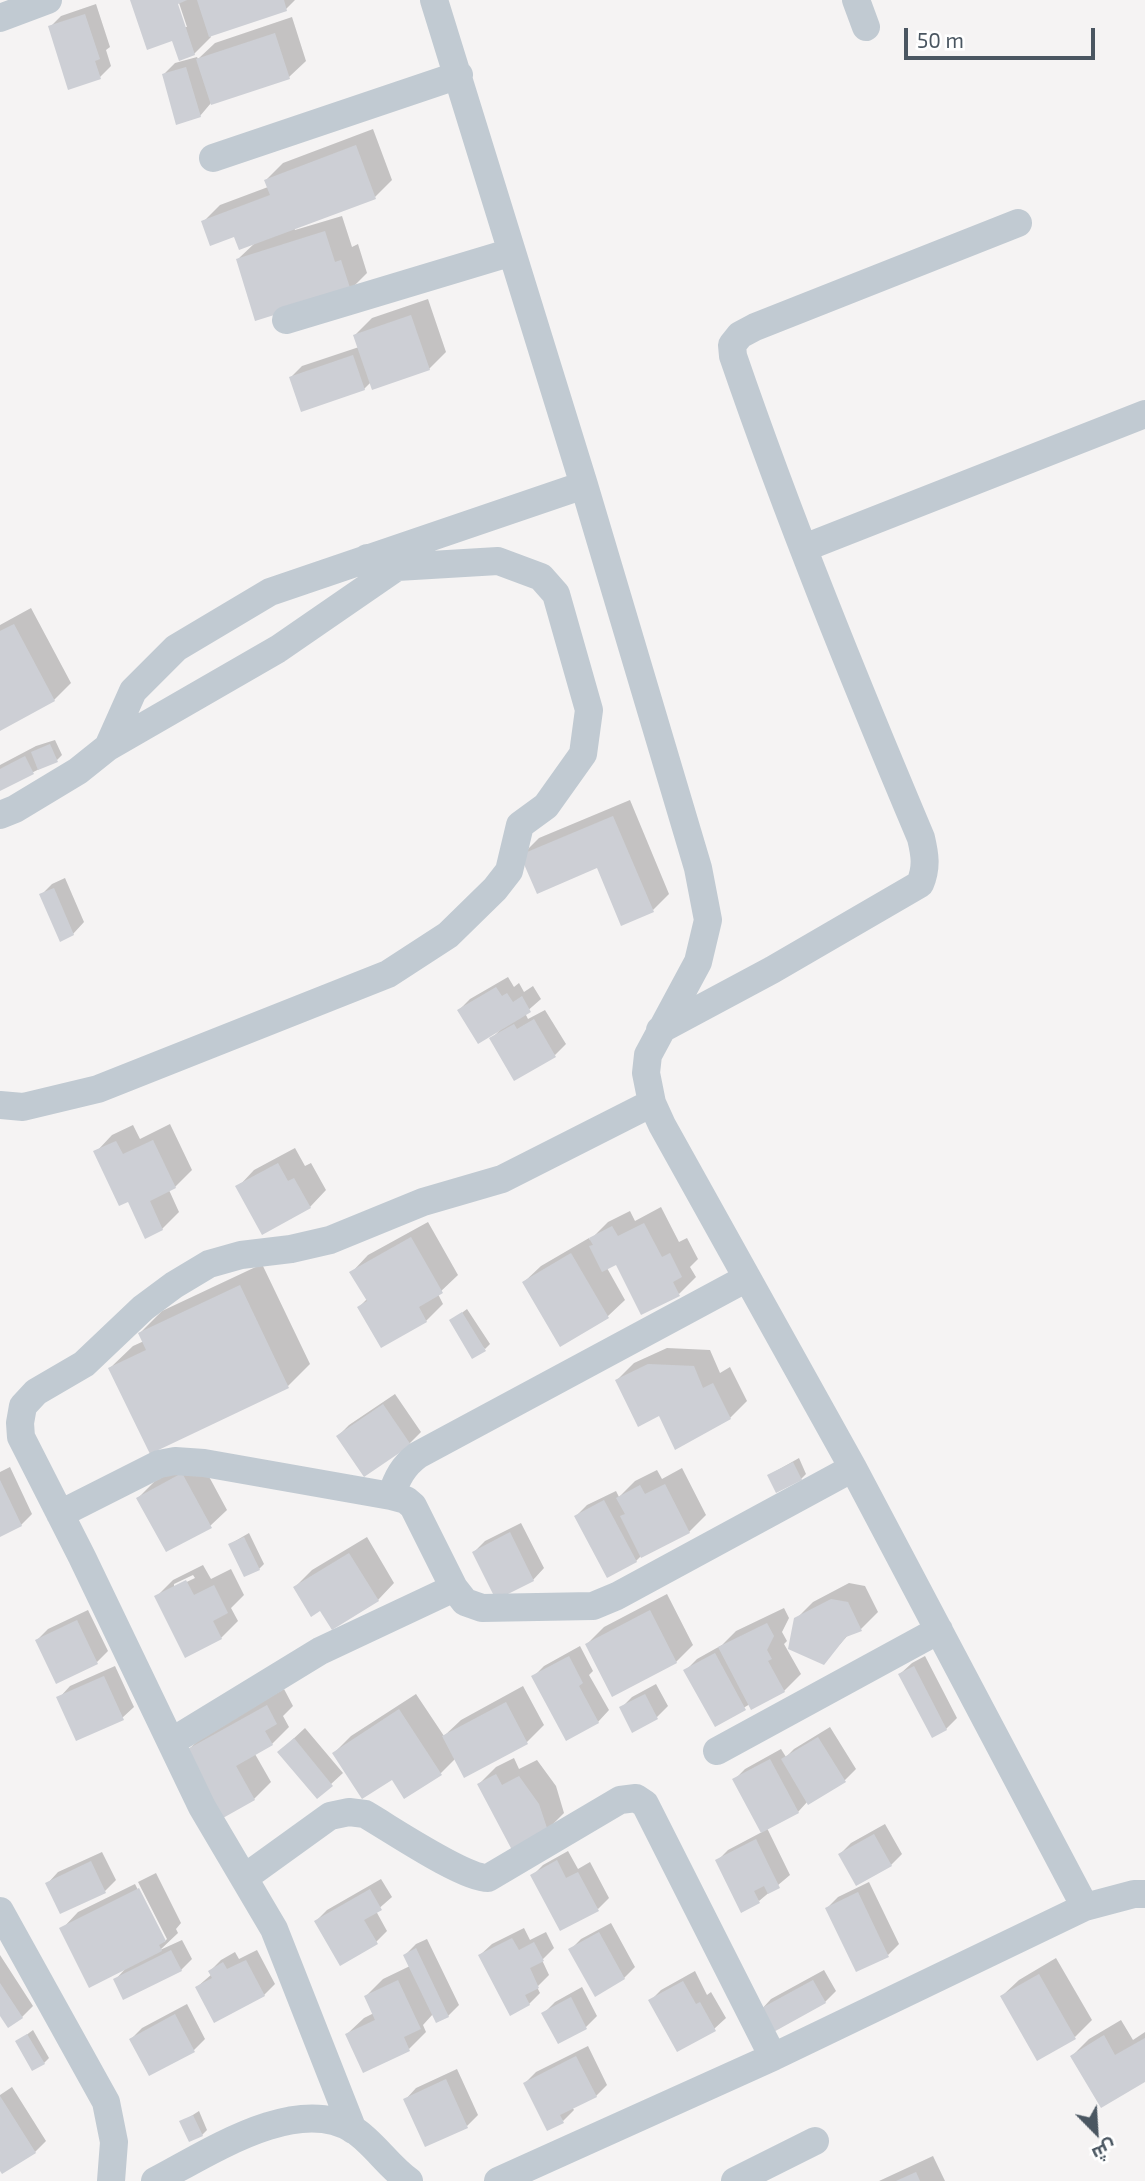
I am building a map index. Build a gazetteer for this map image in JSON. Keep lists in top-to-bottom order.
{
  "scale_bar": "50 m",
  "north": "bottom right"
}
